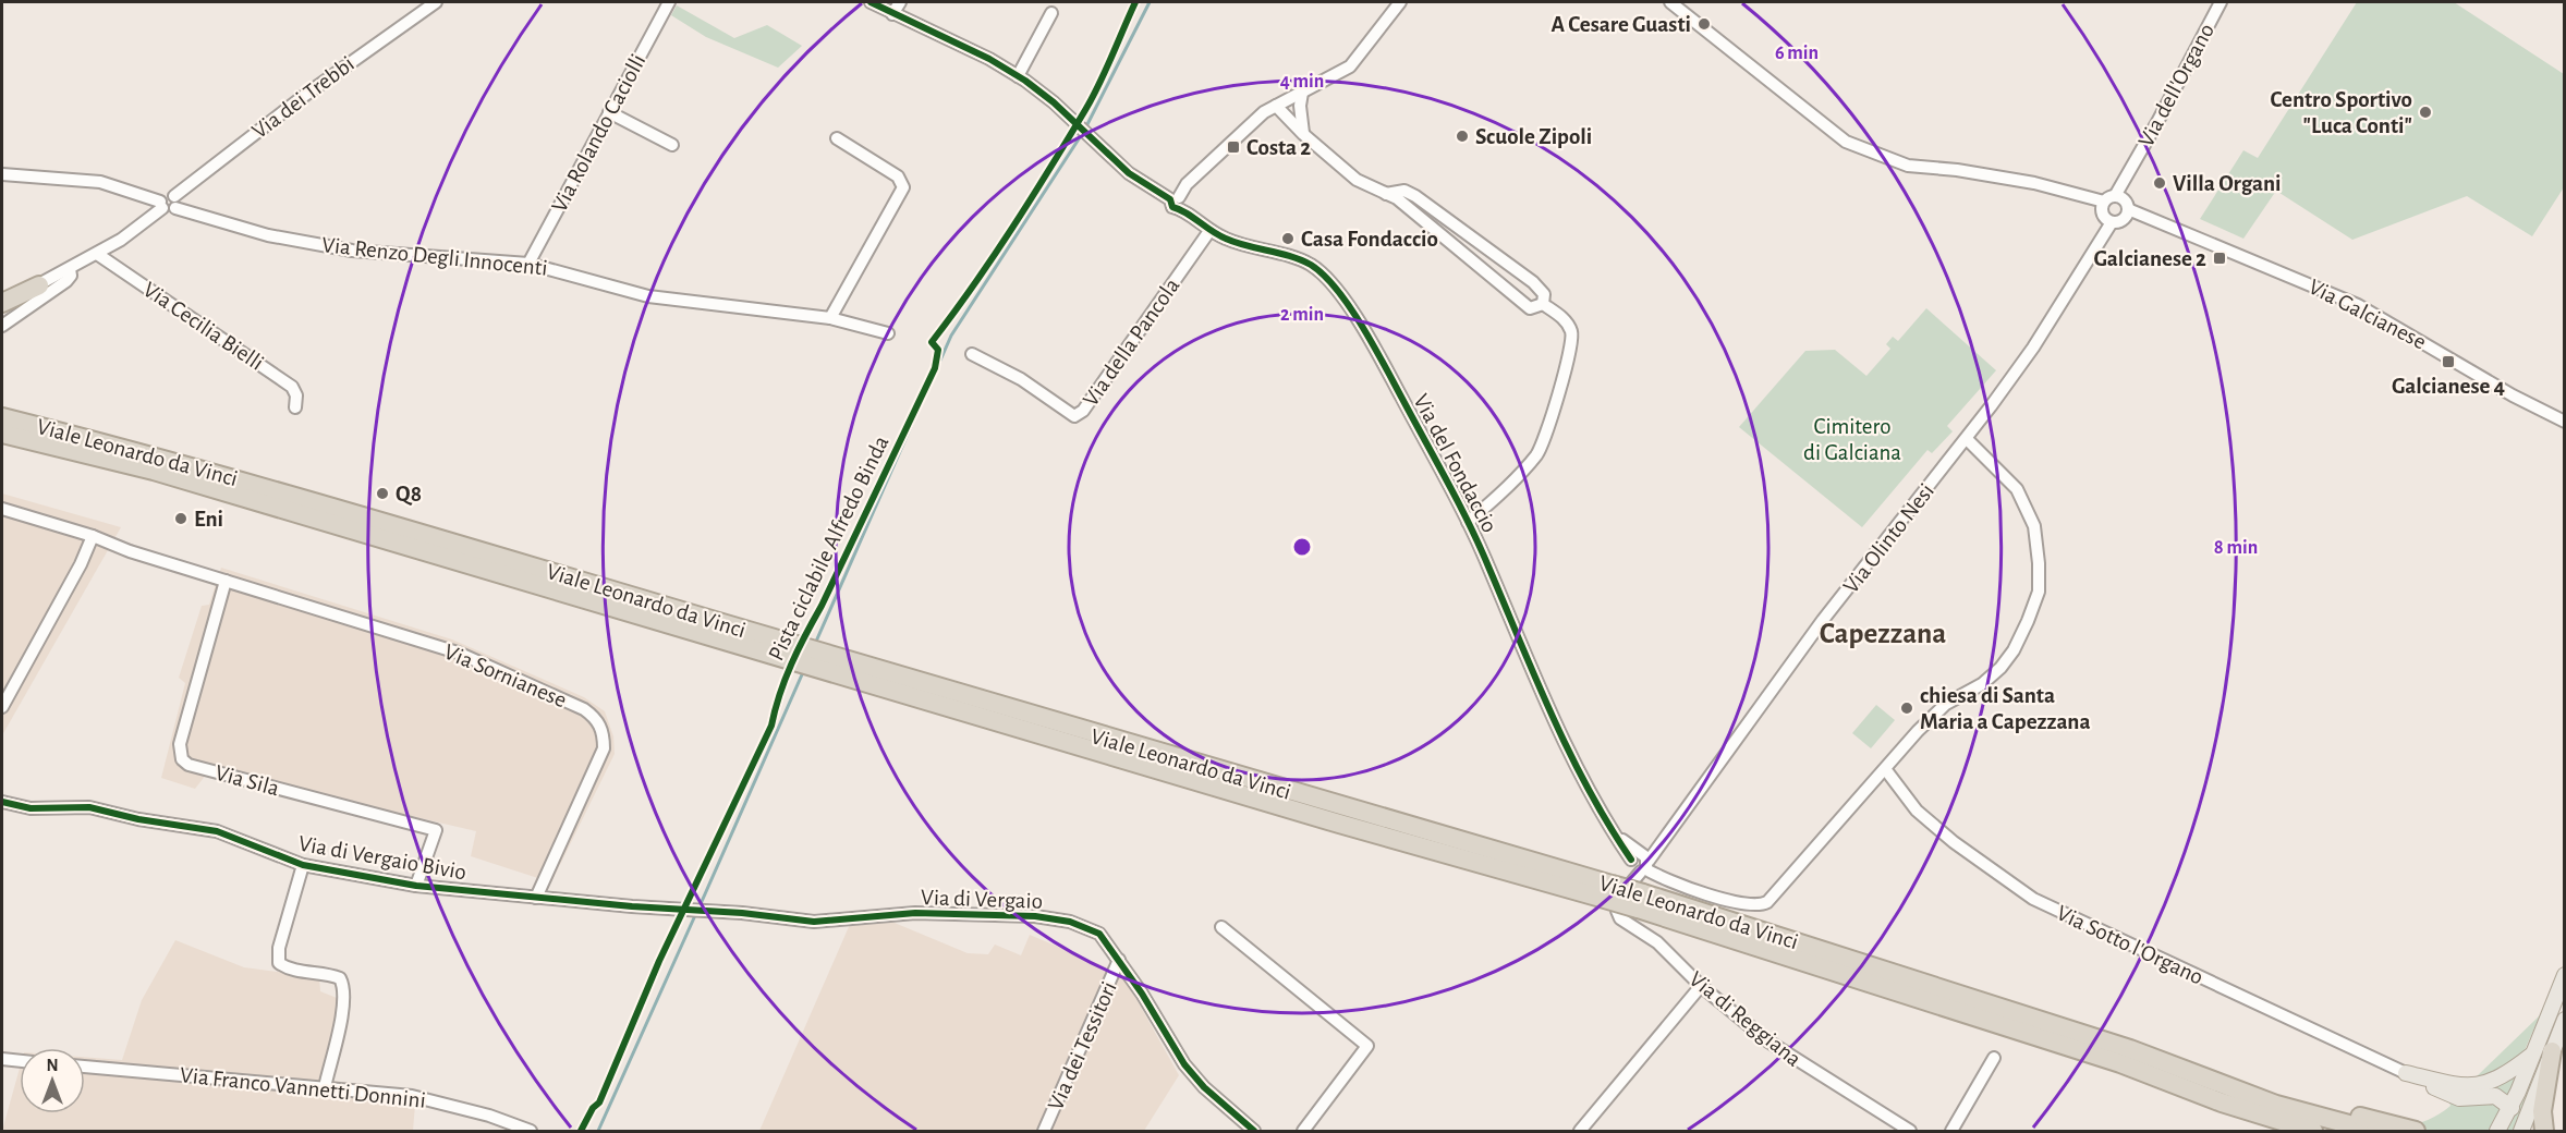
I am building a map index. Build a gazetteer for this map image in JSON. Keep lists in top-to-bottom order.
{
  "streets": {
    "highway": ["Viale Leonardo da Vinci"],
    "street": [
      "Via dell'Organo",
      "Via dei Trebbi",
      "Via Rolando Caciolli",
      "Via Renzo Degli Innocenti",
      "Via Galcianese",
      "Via Cecilia Bielli",
      "Via della Pancola",
      "Via del Fondaccio",
      "Via Olinto Nesi",
      "Via Sornianese",
      "Via Sila",
      "Via di Vergaio Bivio",
      "Via di Vergaio",
      "Via Sotto l'Organo",
      "Via di Reggiana",
      "Via dei Tessitori",
      "Via Franco Vannetti Donnini"
    ],
    "cycle path": ["Pista ciclabile Alfredo Binda"]
  },
  "crossings": [
    ["Via dell'Organo", "Via Galcianese"],
    ["Via dei Trebbi", "Via Renzo Degli Innocenti"],
    ["Via Rolando Caciolli", "Via Renzo Degli Innocenti"],
    ["Via della Pancola", "Via del Fondaccio"],
    ["Viale Leonardo da Vinci", "Via di Reggiana"],
    ["Via del Fondaccio", "Via Olinto Nesi"],
    ["Via del Fondaccio", "Via Sotto l'Organo"],
    ["Via del Fondaccio", "Via di Reggiana"],
    ["Via Olinto Nesi", "Via di Reggiana"],
    ["Via Sornianese", "Via Sila"],
    ["Via Sornianese", "Via di Vergaio Bivio"],
    ["Via Sila", "Via di Vergaio Bivio"],
    ["Via di Vergaio Bivio", "Via di Vergaio"],
    ["Via di Vergaio", "Via dei Tessitori"]
  ],
  "districts": ["Capezzana"],
  "parks": ["Cimitero di Galciana"],
  "places": {
    "other": [
      "A Cesare Guasti",
      "Centro Sportivo \"Luca Conti\"",
      "Scuole Zipoli",
      "Villa Organi",
      "Casa Fondaccio",
      "Q8",
      "Eni",
      "chiesa di Santa Maria a Capezzana"
    ],
    "transit": ["Costa 2", "Galcianese 2", "Galcianese 4"]
  },
  "north": "top",
  "rings": [
    "6 min",
    "4 min",
    "2 min",
    "8 min"
  ]
}
